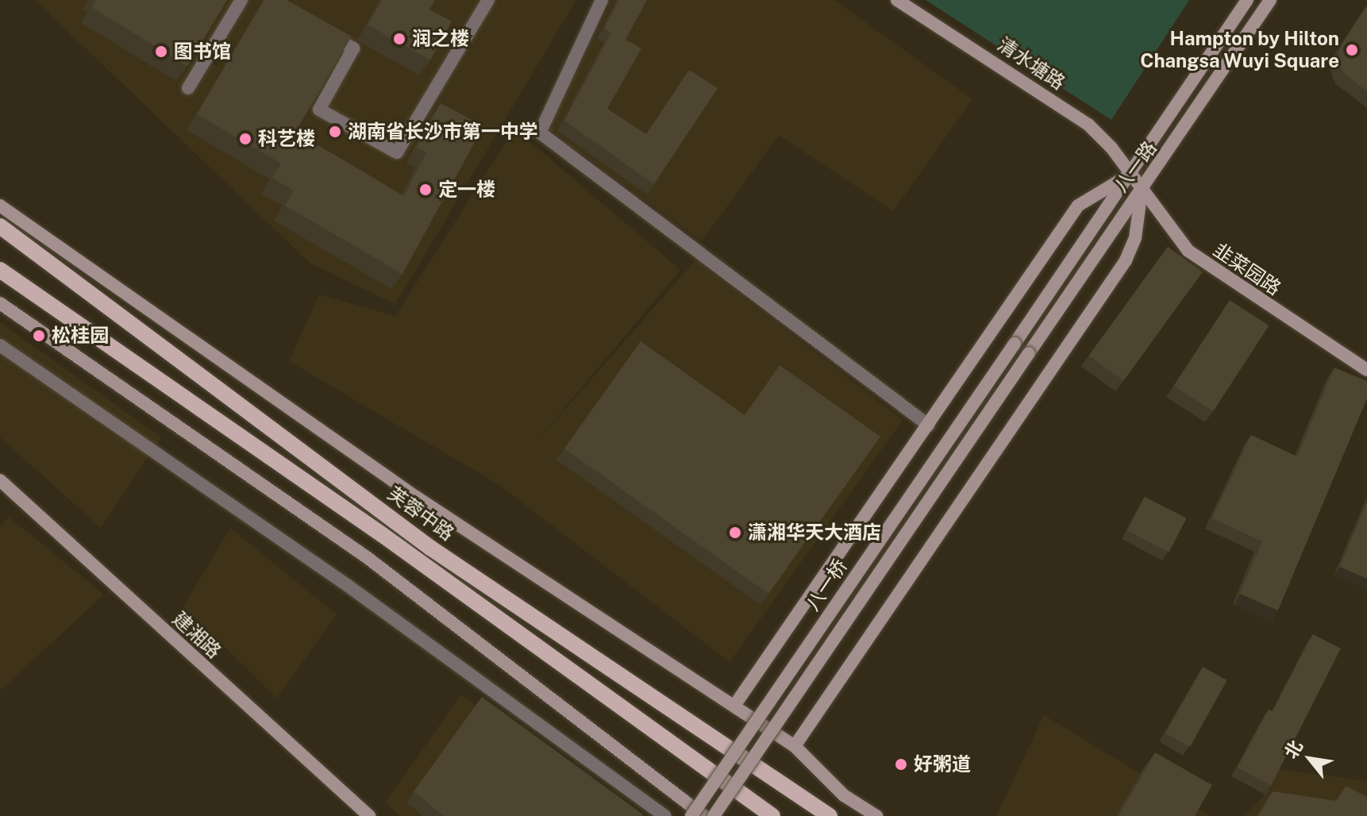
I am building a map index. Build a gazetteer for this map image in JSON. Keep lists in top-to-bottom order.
{
  "streets": {
    "main road": ["芙蓉中路"],
    "street": [
      "清水塘路",
      "八一路",
      "韭菜园路",
      "八一桥",
      "建湘路"
    ]
  },
  "crossings": [
    ["清水塘路", "八一路"],
    ["清水塘路", "韭菜园路"],
    ["八一路", "韭菜园路"],
    ["八一路", "八一桥"]
  ],
  "places": [
    "润之楼",
    "Hampton by Hilton Changsa Wuyi Square",
    "图书馆",
    "湖南省长沙市第一中学",
    "科艺楼",
    "定一楼",
    "松桂园",
    "潇湘华天大酒店",
    "好粥道"
  ],
  "north": "top left"
}
